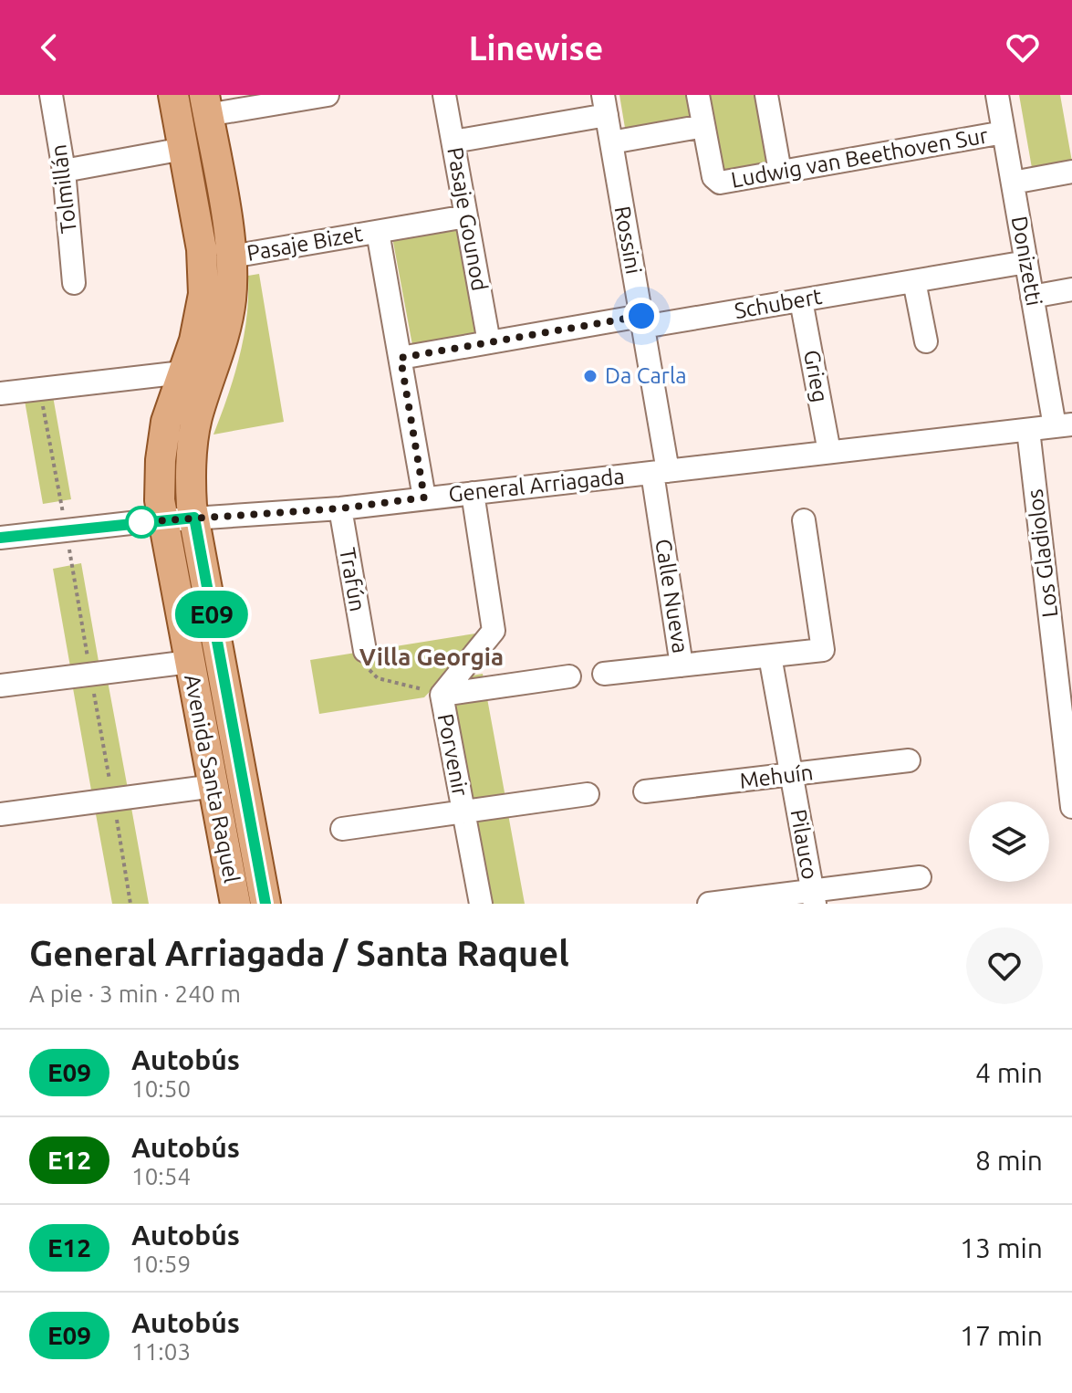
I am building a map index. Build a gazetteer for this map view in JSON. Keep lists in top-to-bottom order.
{
  "streets": {
    "main road": ["Avenida Santa Raquel"],
    "street": [
      "Ludwig van Beethoven Sur",
      "Tolmillán",
      "Pasaje Gounod",
      "Rossini",
      "Pasaje Bizet",
      "Donizetti",
      "Schubert",
      "Grieg",
      "General Arriagada",
      "Los Gladiolos",
      "Trafún",
      "Calle Nueva",
      "Porvenir",
      "Mehuín",
      "Pilauco"
    ]
  },
  "crossings": [
    ["Ludwig van Beethoven Sur", "Donizetti"],
    ["Pasaje Gounod", "Pasaje Bizet"],
    ["Pasaje Gounod", "Schubert"],
    ["Rossini", "Schubert"],
    ["Rossini", "General Arriagada"],
    ["Rossini", "Calle Nueva"],
    ["Pasaje Bizet", "Schubert"],
    ["Pasaje Bizet", "General Arriagada"],
    ["Pasaje Bizet", "Avenida Santa Raquel"],
    ["Donizetti", "Schubert"],
    ["Donizetti", "General Arriagada"],
    ["Schubert", "Grieg"],
    ["Grieg", "General Arriagada"],
    ["General Arriagada", "Los Gladiolos"],
    ["General Arriagada", "Trafún"],
    ["General Arriagada", "Calle Nueva"],
    ["General Arriagada", "Porvenir"],
    ["General Arriagada", "Avenida Santa Raquel"],
    ["Calle Nueva", "Pilauco"],
    ["Mehuín", "Pilauco"]
  ],
  "districts": ["Villa Georgia"],
  "places": ["Da Carla"],
  "lines": ["bus line E09"],
  "page": {
    "header": "Linewise",
    "on_map": "E09",
    "heading": ["General Arriagada / Santa Raquel", "A pie · 3 min · 240 m"],
    "list": [
      {
        "mark": "E09",
        "name": "Autobús",
        "note": "10:50",
        "value": "4 min"
      },
      {
        "mark": "E12",
        "name": "Autobús",
        "note": "10:54",
        "value": "8 min"
      },
      {
        "mark": "E12",
        "name": "Autobús",
        "note": "10:59",
        "value": "13 min"
      },
      {
        "mark": "E09",
        "name": "Autobús",
        "note": "11:03",
        "value": "17 min"
      }
    ]
  }
}
